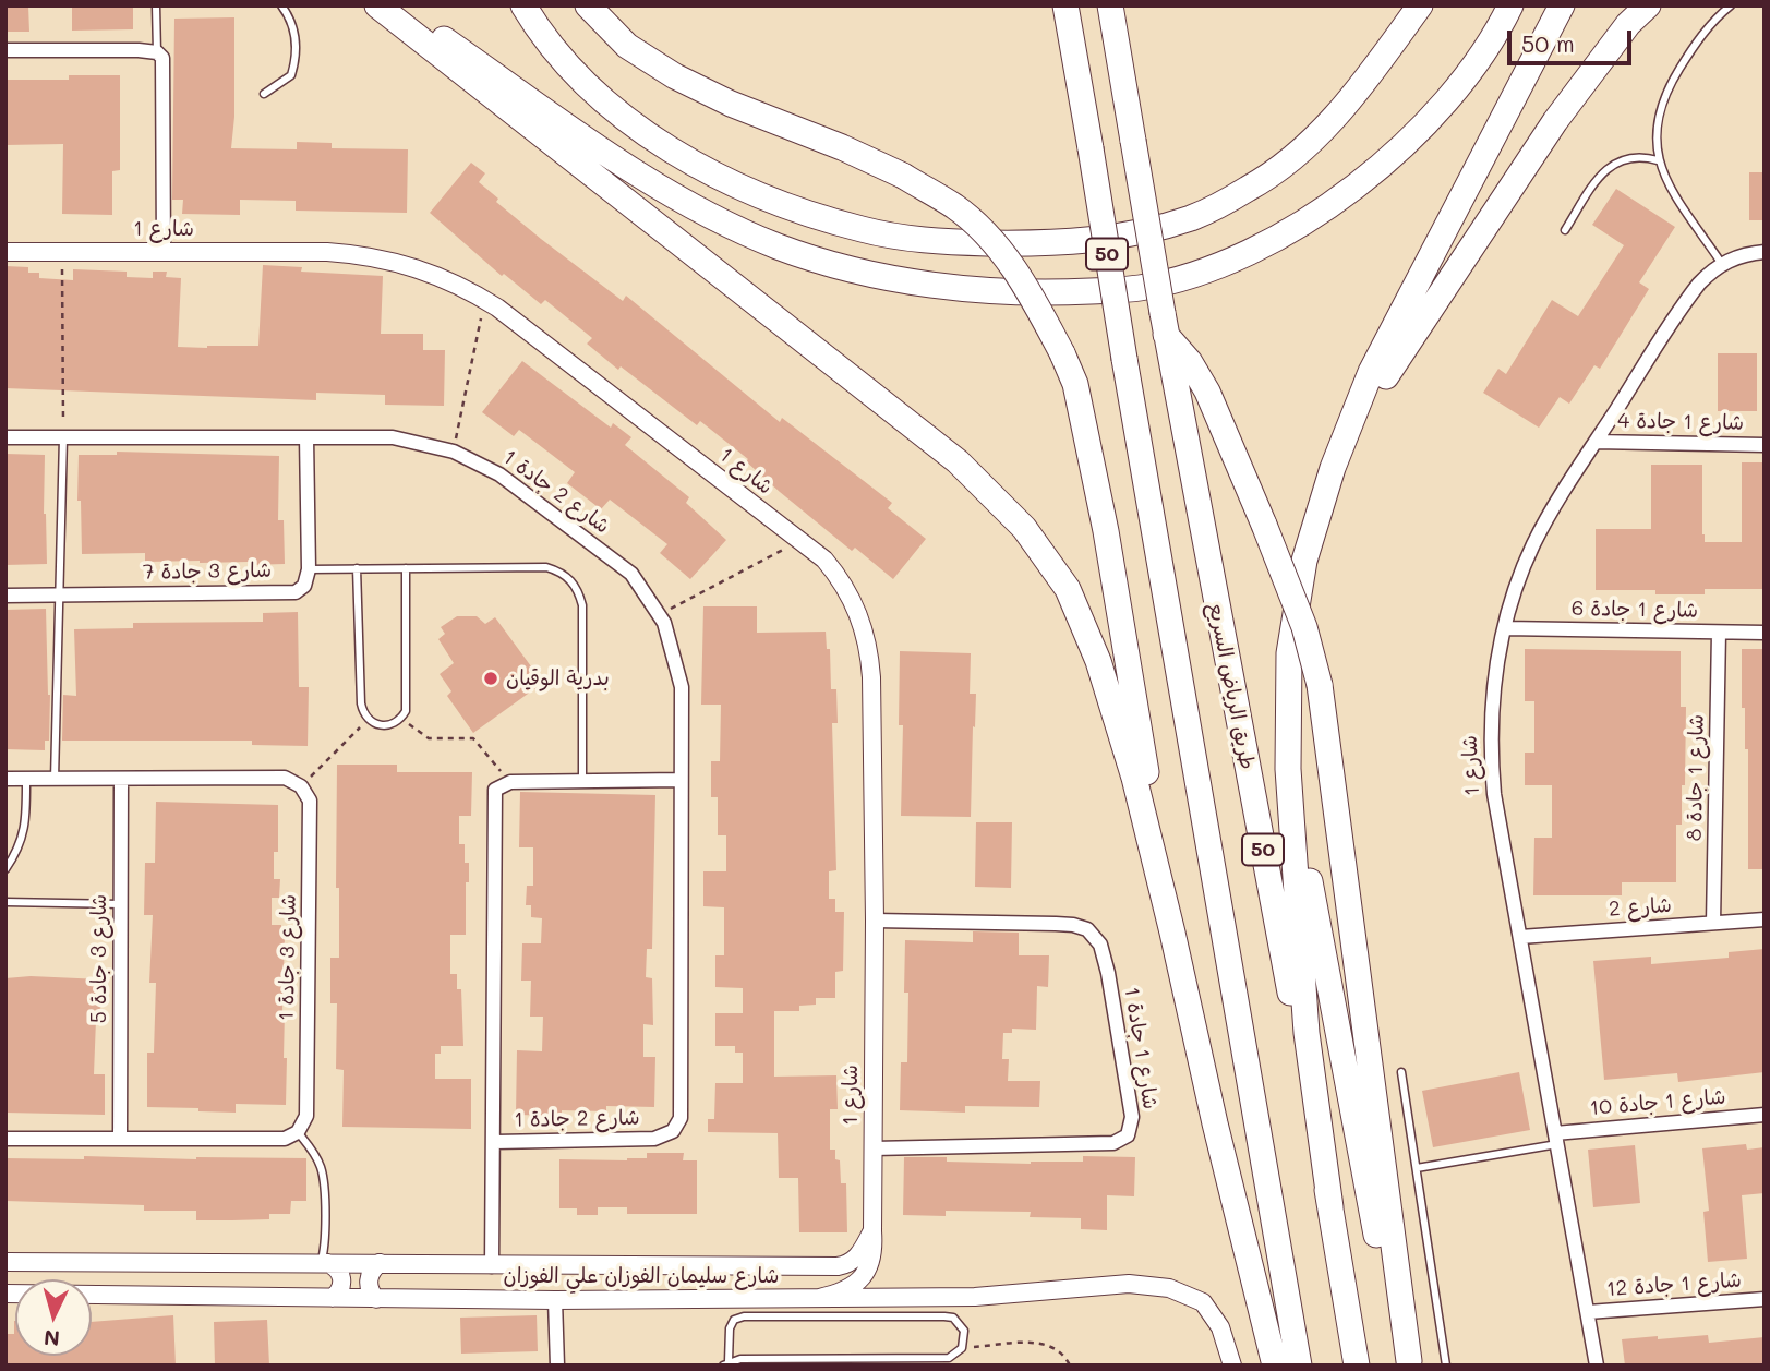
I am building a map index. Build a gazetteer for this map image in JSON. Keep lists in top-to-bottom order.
{
  "streets": {
    "highway": ["50", "طريق الرياض السريع"],
    "street": [
      "شارع 1",
      "شارع 1 جادة 4",
      "شارع 2 جادة 1",
      "شارع 3 جادة 7",
      "شارع 1 جادة 6",
      "شارع 1 جادة 8",
      "شارع 2",
      "شارع 3 جادة 1",
      "شارع 3 جادة 5",
      "شارع 1 جادة 1",
      "شارع 1 جادة 10",
      "شارع سليمان الفوزان علي الفوزان",
      "شارع 1 جادة 12"
    ]
  },
  "crossings": [
    ["شارع 1", "شارع 1 جادة 4"],
    ["شارع 1", "شارع 1 جادة 6"],
    ["شارع 1", "شارع 2"],
    ["شارع 1", "شارع 1 جادة 1"],
    ["شارع 1", "شارع 1 جادة 10"],
    ["شارع 1", "شارع سليمان الفوزان علي الفوزان"],
    ["شارع 1", "شارع 1 جادة 12"],
    ["شارع 2 جادة 1", "شارع سليمان الفوزان علي الفوزان"],
    ["شارع 1 جادة 6", "شارع 1 جادة 8"],
    ["شارع 1 جادة 8", "شارع 2"]
  ],
  "places": ["بدرية الوقيان"],
  "scale_bar": "50 m",
  "north": "bottom"
}
